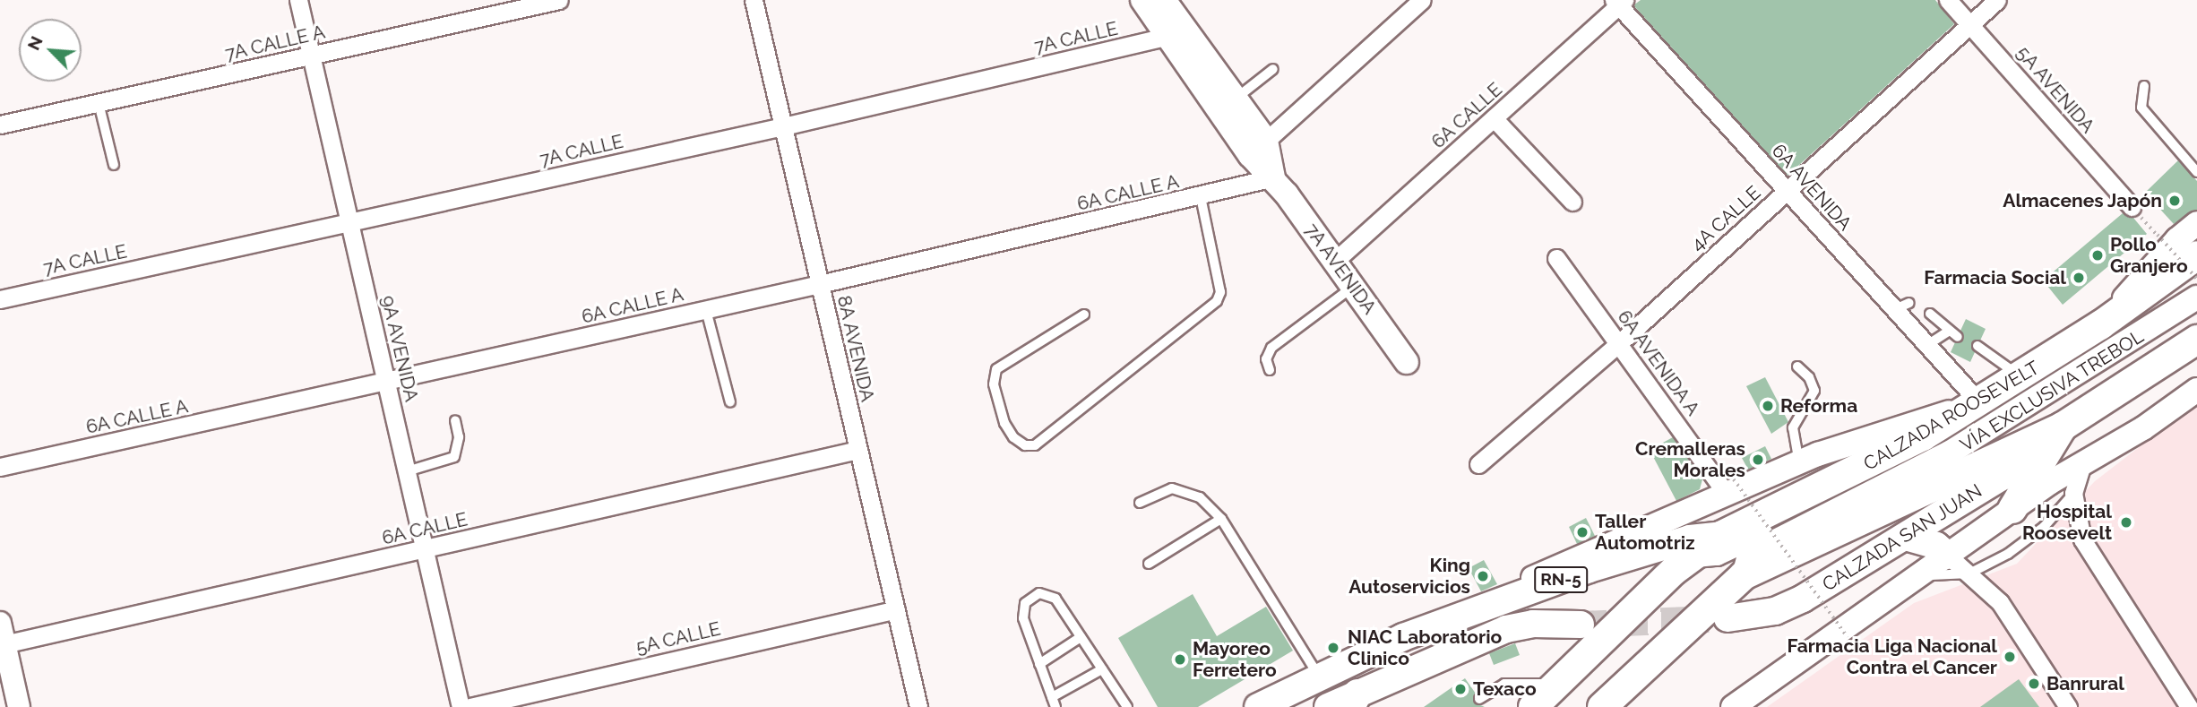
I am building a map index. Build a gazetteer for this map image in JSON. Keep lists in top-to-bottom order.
{
  "streets": {
    "highway": ["CALZADA ROOSEVELT"],
    "main road": [
      "7A AVENIDA",
      "VÍA EXCLUSIVA TREBOL",
      "CALZADA SAN JUAN",
      "RN-5"
    ],
    "street": [
      "7A CALLE",
      "7A CALLE A",
      "5A AVENIDA",
      "6A CALLE",
      "6A AVENIDA",
      "6A CALLE A",
      "4A CALLE",
      "9A AVENIDA",
      "8A AVENIDA",
      "6A AVENIDA A",
      "5A CALLE"
    ]
  },
  "crossings": [
    ["7A CALLE", "7A AVENIDA"],
    ["7A CALLE", "9A AVENIDA"],
    ["7A CALLE", "8A AVENIDA"],
    ["7A CALLE A", "9A AVENIDA"],
    ["5A AVENIDA", "4A CALLE"],
    ["6A CALLE", "6A AVENIDA"],
    ["6A CALLE", "7A AVENIDA"],
    ["6A CALLE", "9A AVENIDA"],
    ["6A CALLE", "8A AVENIDA"],
    ["6A AVENIDA", "4A CALLE"],
    ["6A AVENIDA", "CALZADA ROOSEVELT"],
    ["6A CALLE A", "7A AVENIDA"],
    ["6A CALLE A", "9A AVENIDA"],
    ["6A CALLE A", "8A AVENIDA"],
    ["4A CALLE", "6A AVENIDA A"],
    ["8A AVENIDA", "5A CALLE"],
    ["VÍA EXCLUSIVA TREBOL", "CALZADA ROOSEVELT"],
    ["CALZADA ROOSEVELT", "CALZADA SAN JUAN"],
    ["CALZADA ROOSEVELT", "RN-5"]
  ],
  "places": [
    "Almacenes Japón",
    "Pollo Granjero",
    "Farmacia Social",
    "Reforma",
    "Cremalleras Morales",
    "Hospital Roosevelt",
    "Taller Automotriz",
    "King Autoservicios",
    "NIAC Laboratorio Clinico",
    "Farmacia Liga Nacional Contra el Cancer",
    "Mayoreo Ferretero",
    "Banrural",
    "Texaco"
  ],
  "north": "top left"
}
